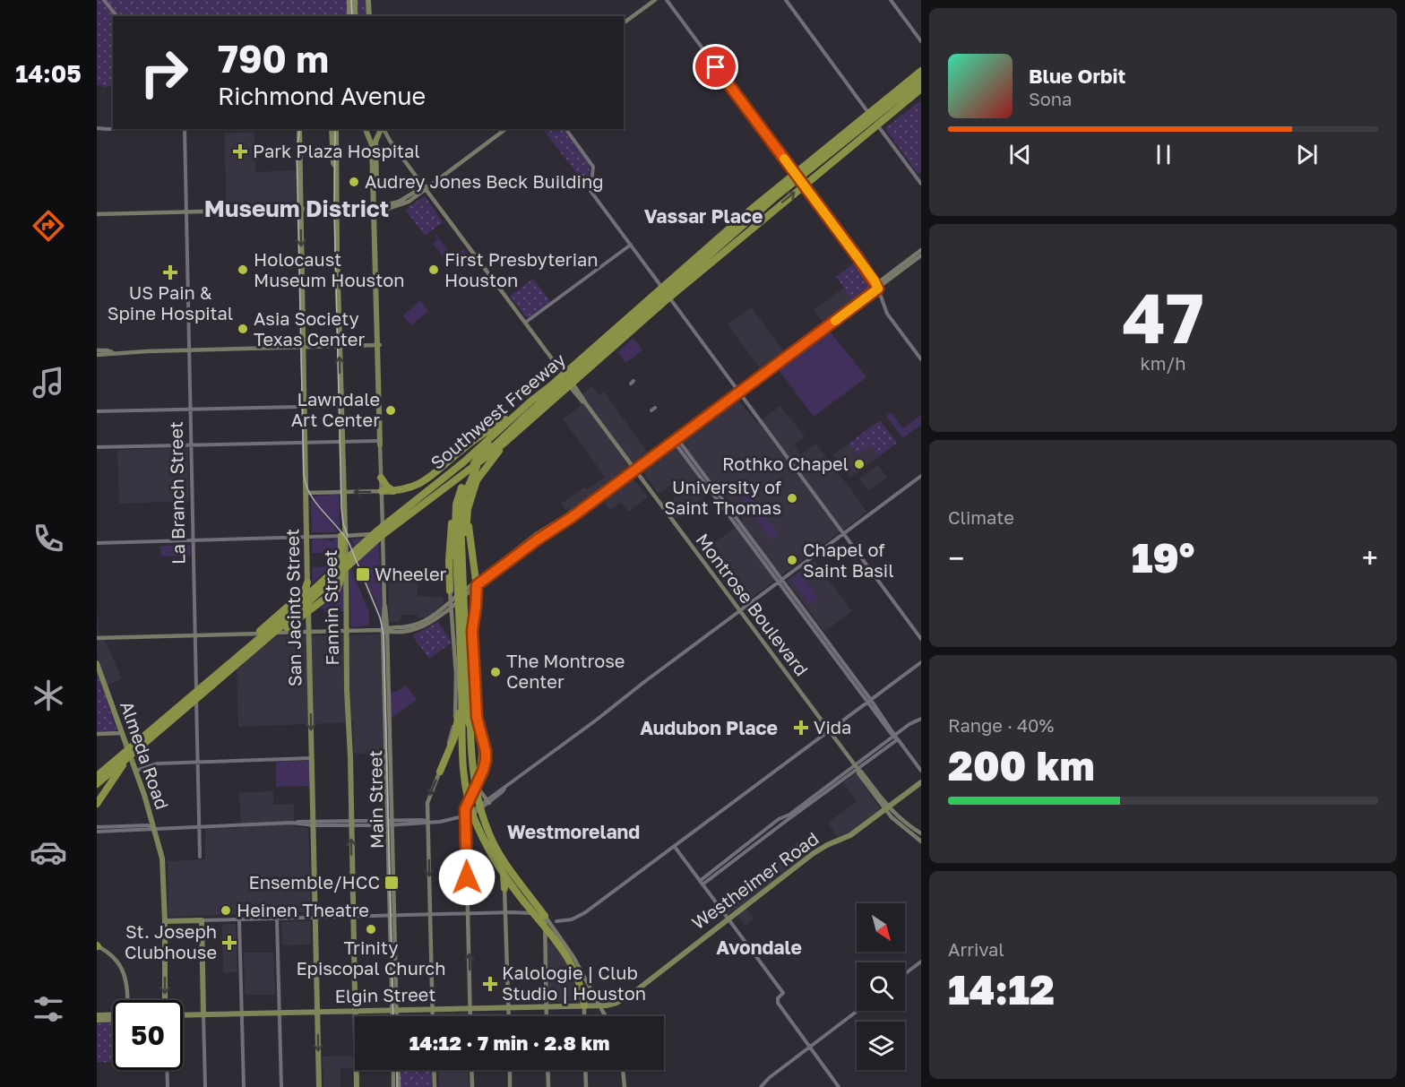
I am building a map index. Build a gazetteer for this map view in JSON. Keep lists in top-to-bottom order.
{
  "streets": {
    "highway": ["Southwest Freeway"],
    "main road": [
      "Montrose Boulevard",
      "San Jacinto Street",
      "Fannin Street",
      "Almeda Road",
      "Main Street",
      "Westheimer Road",
      "Elgin Street"
    ],
    "street": ["La Branch Street"]
  },
  "crossings": [
    ["Montrose Boulevard", "Westheimer Road"],
    ["San Jacinto Street", "Elgin Street"],
    ["Fannin Street", "Elgin Street"],
    ["Main Street", "Elgin Street"],
    ["Westheimer Road", "Elgin Street"]
  ],
  "one_way": ["San Jacinto Street"],
  "districts": [
    "Museum District",
    "Vassar Place",
    "Audubon Place",
    "Westmoreland",
    "Avondale"
  ],
  "places": {
    "health": [
      "Park Plaza Hospital",
      "US Pain & Spine Hospital",
      "Vida",
      "St. Joseph Clubhouse",
      "Kalologie | Club Studio | Houston"
    ],
    "other": [
      "Audrey Jones Beck Building",
      "Holocaust Museum Houston",
      "First Presbyterian Houston",
      "Asia Society Texas Center",
      "Lawndale Art Center",
      "Rothko Chapel",
      "University of Saint Thomas",
      "Chapel of Saint Basil",
      "The Montrose Center",
      "Heinen Theatre",
      "Trinity Episcopal Church"
    ],
    "transit": ["Wheeler", "Ensemble/HCC"]
  },
  "north": "bottom right",
  "page": {
    "tabs": "14:05",
    "turn": ["790 m", "Richmond Avenue"],
    "song": ["Blue Orbit", "Sona"],
    "tile": [
      ["47", "km/h"],
      "Climate",
      ["Range · 40%", "200 km"],
      ["Arrival", "14:12"]
    ],
    "heat": ["−", "19°", "+"],
    "limit": "50",
    "trip": "14:12 · 7 min · 2.8 km"
  }
}
